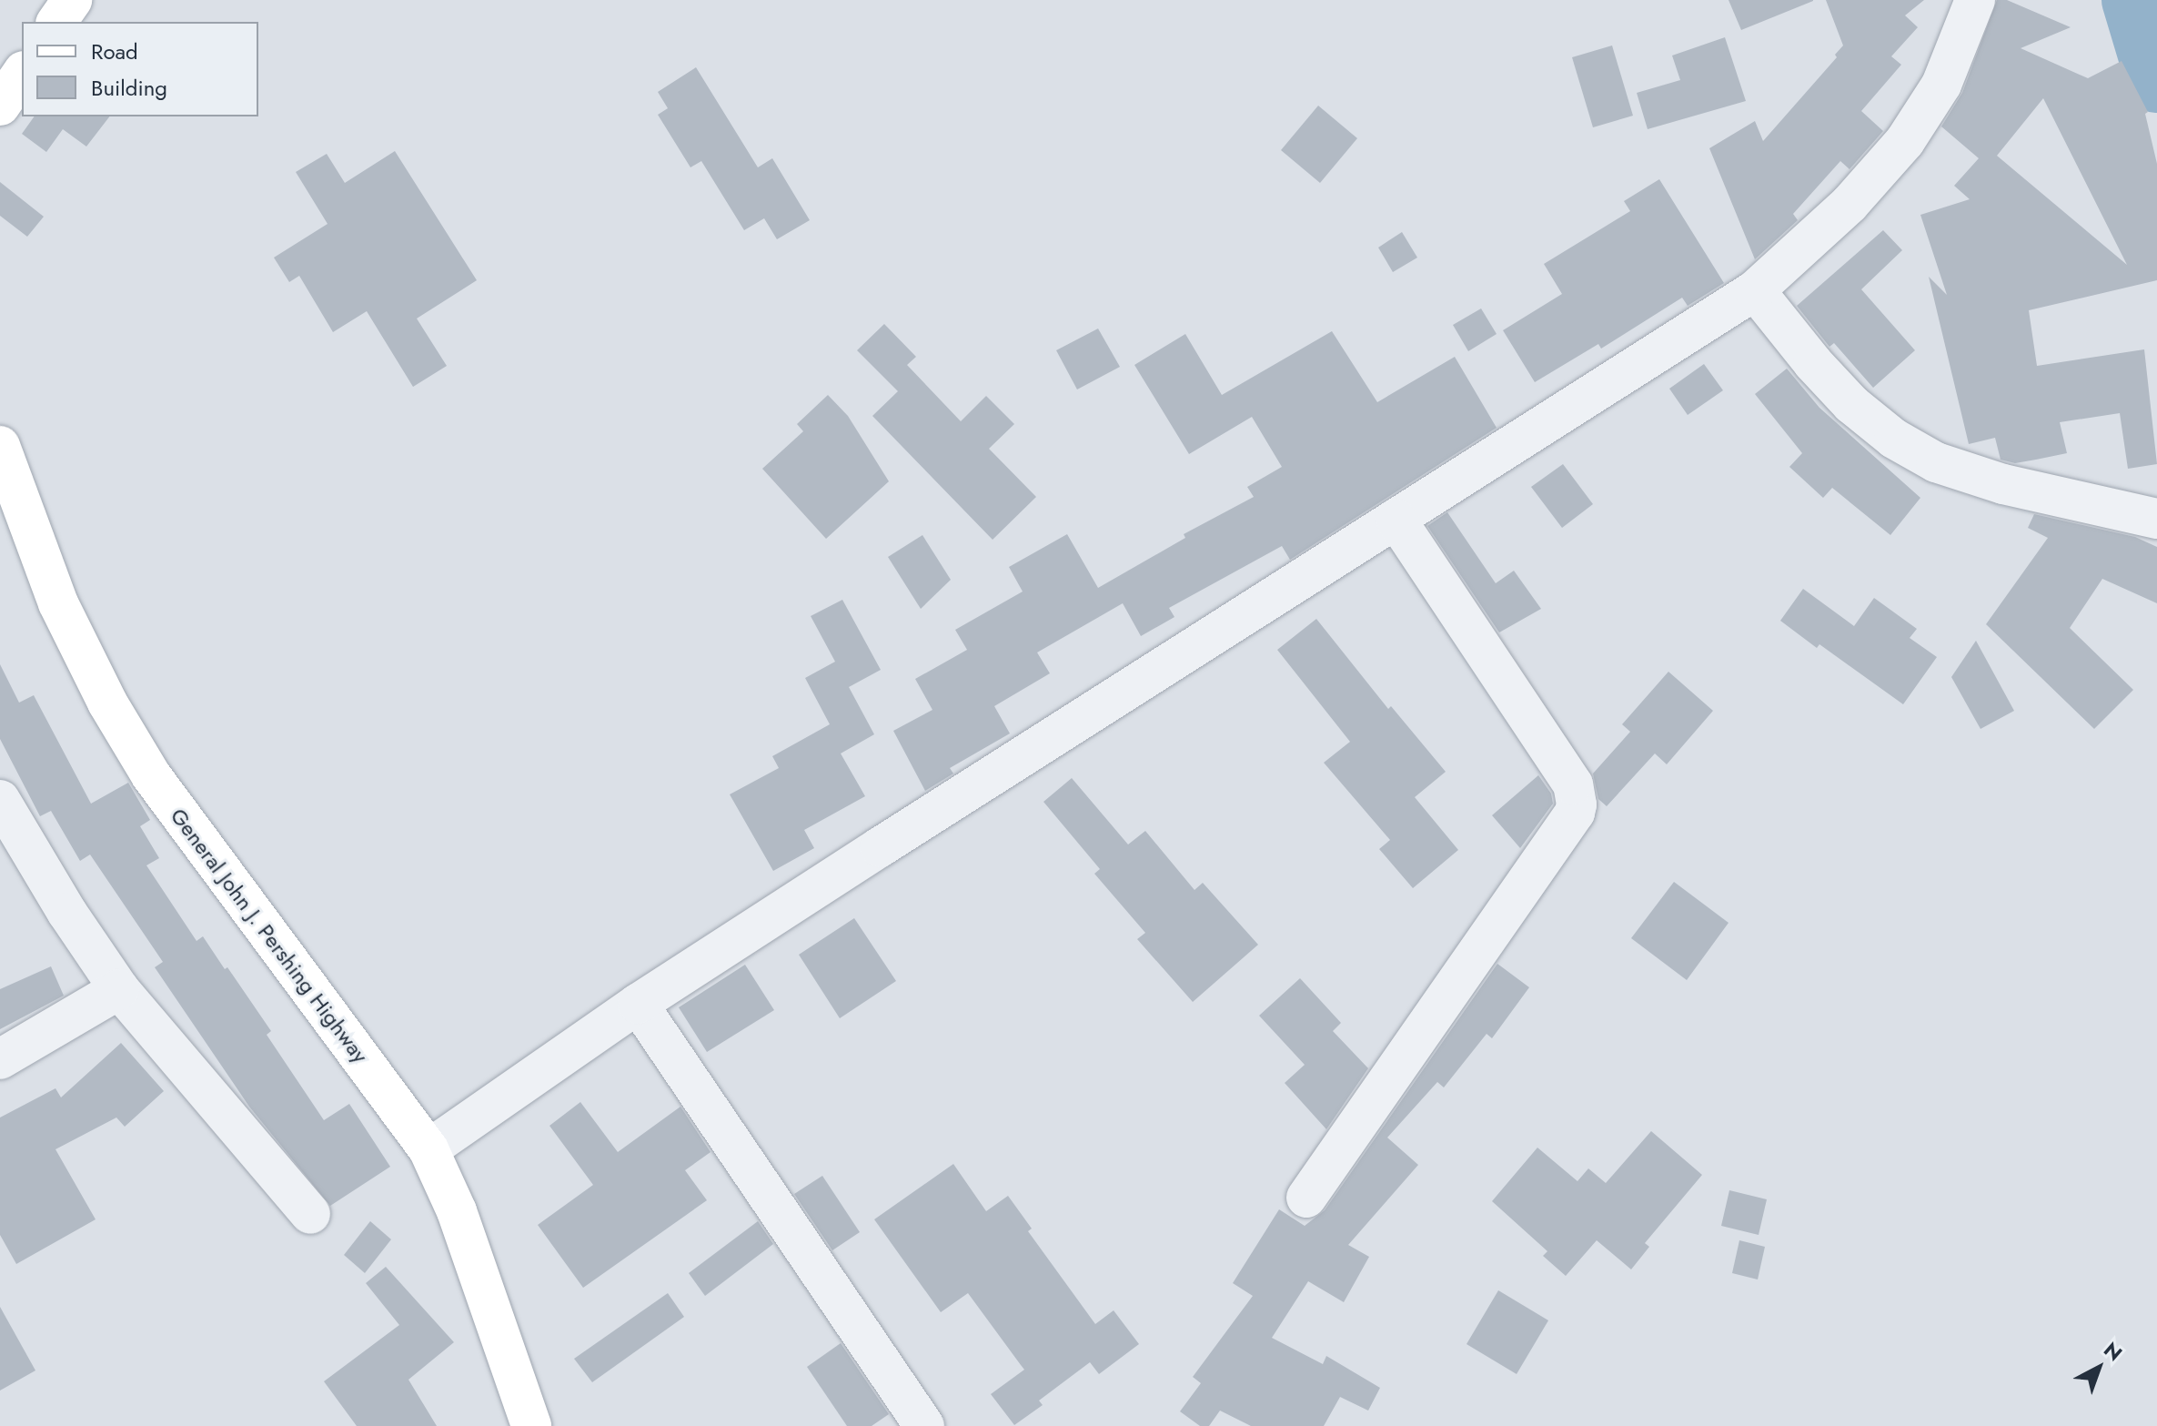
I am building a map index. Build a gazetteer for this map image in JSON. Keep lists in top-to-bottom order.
{
  "streets": {
    "main road": ["General John J. Pershing Highway"]
  },
  "legend": ["Road", "Building"],
  "north": "top right"
}
